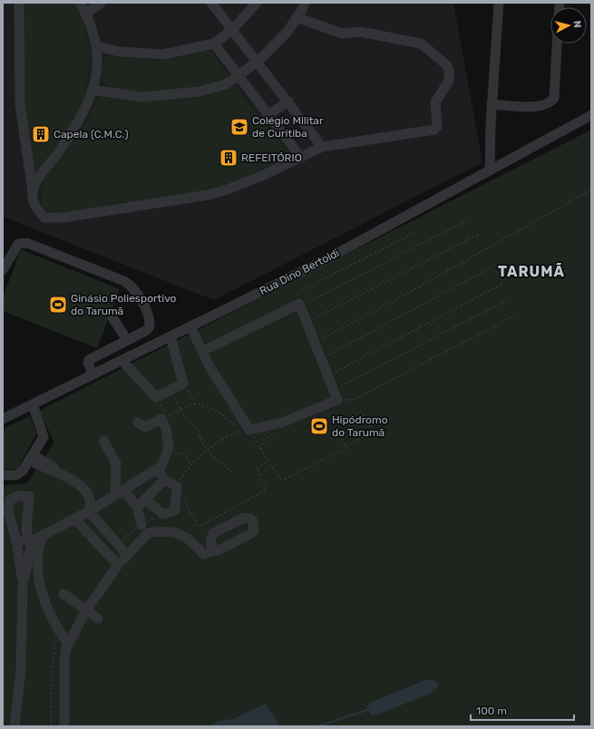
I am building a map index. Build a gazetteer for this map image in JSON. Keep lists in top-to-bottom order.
{
  "streets": {
    "street": ["Rua Dino Bertoldi"]
  },
  "districts": ["TARUMÃ"],
  "places": {
    "school or university": ["Colégio Militar de Curitiba"],
    "building": ["Capela (C.M.C.)", "REFEITÓRIO"],
    "sports": ["Ginásio Poliesportivo do Tarumã", "Hipódromo do Tarumã"]
  },
  "scale_bar": "100 m",
  "north": "right"
}
